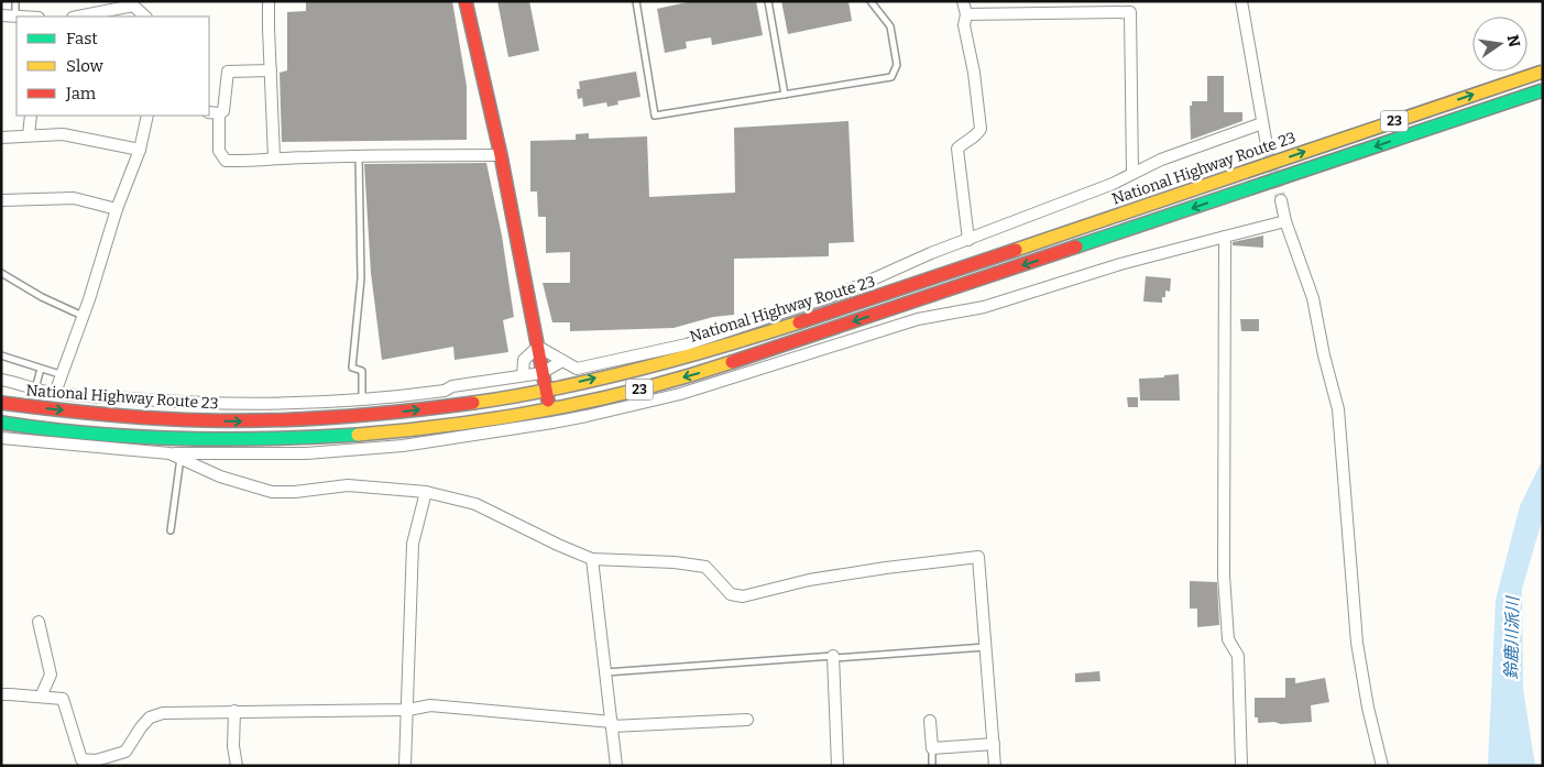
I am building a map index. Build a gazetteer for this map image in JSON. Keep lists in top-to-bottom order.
{
  "streets": {
    "main road": ["23", "National Highway Route 23"]
  },
  "water": ["鈴鹿川派川"],
  "legend": ["Fast", "Slow", "Jam"],
  "north": "right"
}
